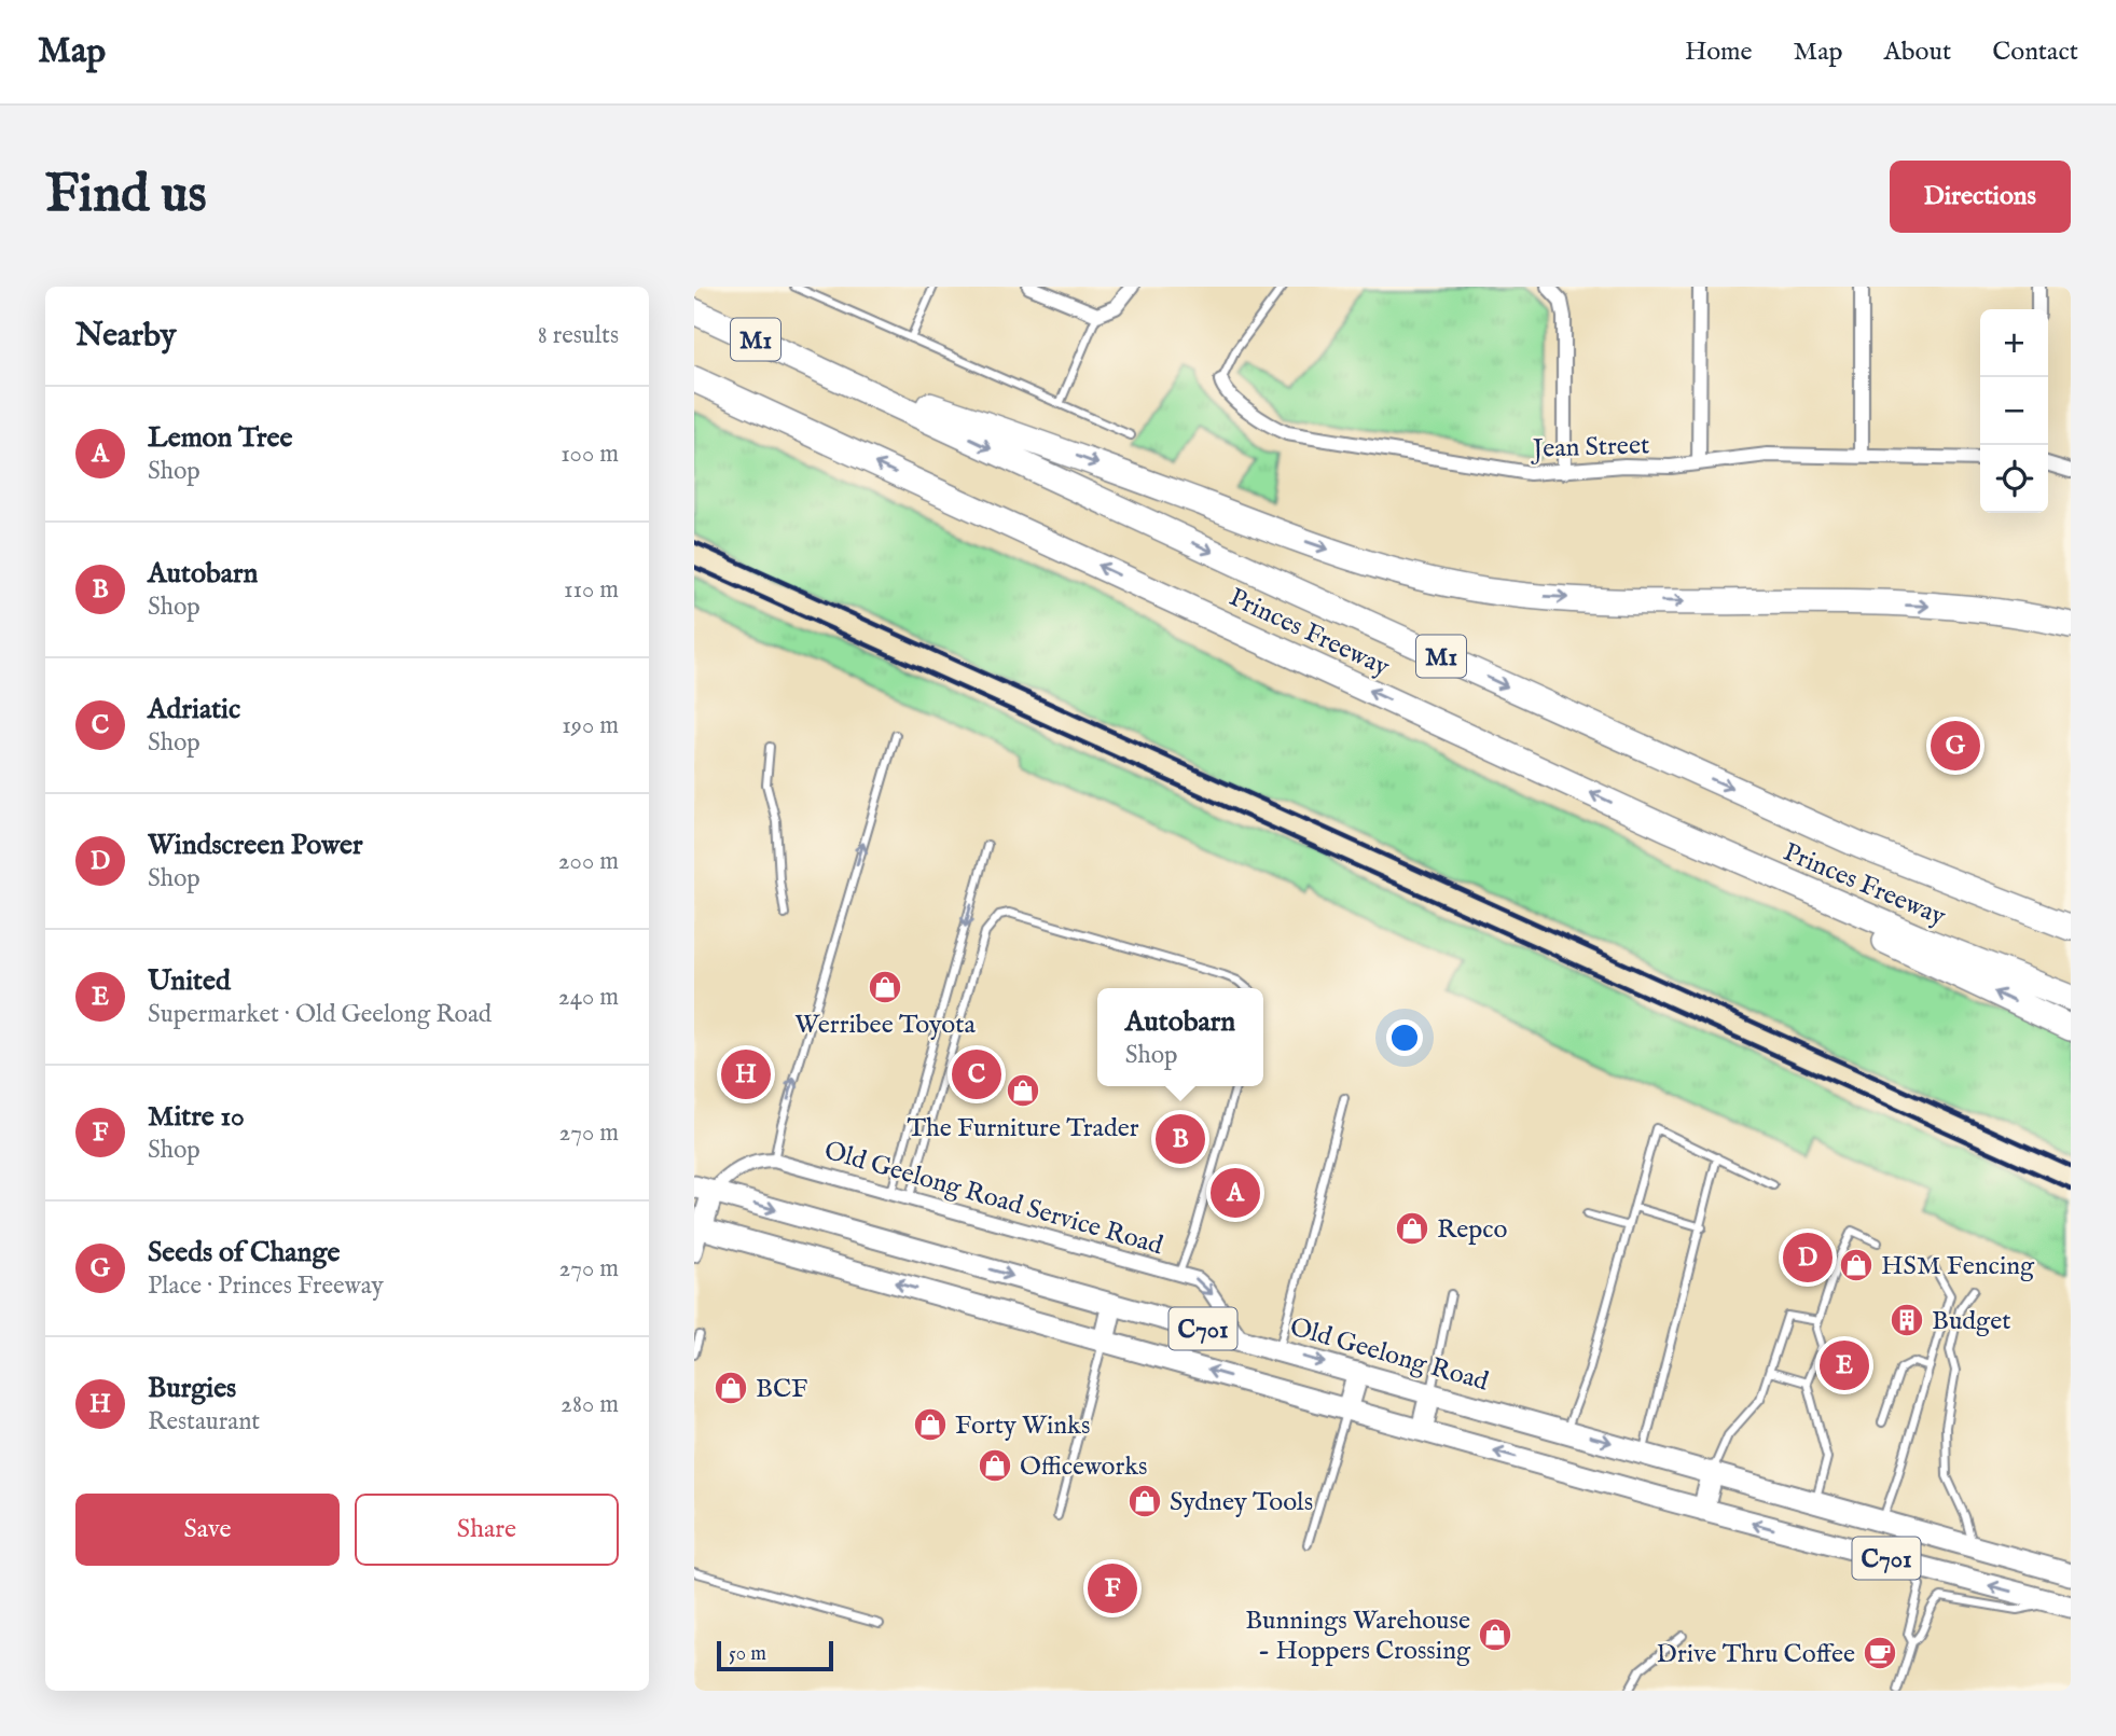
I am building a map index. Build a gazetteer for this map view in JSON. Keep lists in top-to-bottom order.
{
  "streets": {
    "highway": ["M1", "Princes Freeway"],
    "main road": ["C701", "Old Geelong Road"],
    "street": ["Jean Street", "Old Geelong Road Service Road"]
  },
  "crossings": [
    ["Old Geelong Road Service Road", "Old Geelong Road"]
  ],
  "places": {
    "shop": [
      "Werribee Toyota",
      "The Furniture Trader",
      "Repco",
      "HSM Fencing",
      "BCF",
      "Forty Winks",
      "Officeworks",
      "Sydney Tools",
      "Bunnings Warehouse - Hoppers Crossing"
    ],
    "building": ["Budget"],
    "cafe": ["Drive Thru Coffee"]
  },
  "scale_bar": "50 m",
  "page": {
    "header": "Map",
    "nav": [
      "Home",
      "Map",
      "About",
      "Contact"
    ],
    "buttons": [
      "Directions",
      ["Save", "Share"]
    ],
    "title": "Find us",
    "heading": ["Nearby", "8 results"],
    "map_buttons": ["+", "−"],
    "list": [
      {
        "mark": "A",
        "name": "Lemon Tree",
        "note": "Shop",
        "value": "100 m"
      },
      {
        "mark": "B",
        "name": "Autobarn",
        "note": "Shop",
        "value": "110 m"
      },
      {
        "mark": "C",
        "name": "Adriatic",
        "note": "Shop",
        "value": "190 m"
      },
      {
        "mark": "D",
        "name": "Windscreen Power",
        "note": "Shop",
        "value": "200 m"
      },
      {
        "mark": "E",
        "name": "United",
        "note": "Supermarket · Old Geelong Road",
        "value": "240 m"
      },
      {
        "mark": "F",
        "name": "Mitre 10",
        "note": "Shop",
        "value": "270 m"
      },
      {
        "mark": "G",
        "name": "Seeds of Change",
        "note": "Place · Princes Freeway",
        "value": "270 m"
      },
      {
        "mark": "H",
        "name": "Burgies",
        "note": "Restaurant",
        "value": "280 m"
      }
    ],
    "pins": [
      "G",
      "C",
      "H",
      "B",
      "A",
      "D",
      "E",
      "F"
    ],
    "popup": ["Autobarn", "Shop"],
    "scale": "50 m"
  }
}
